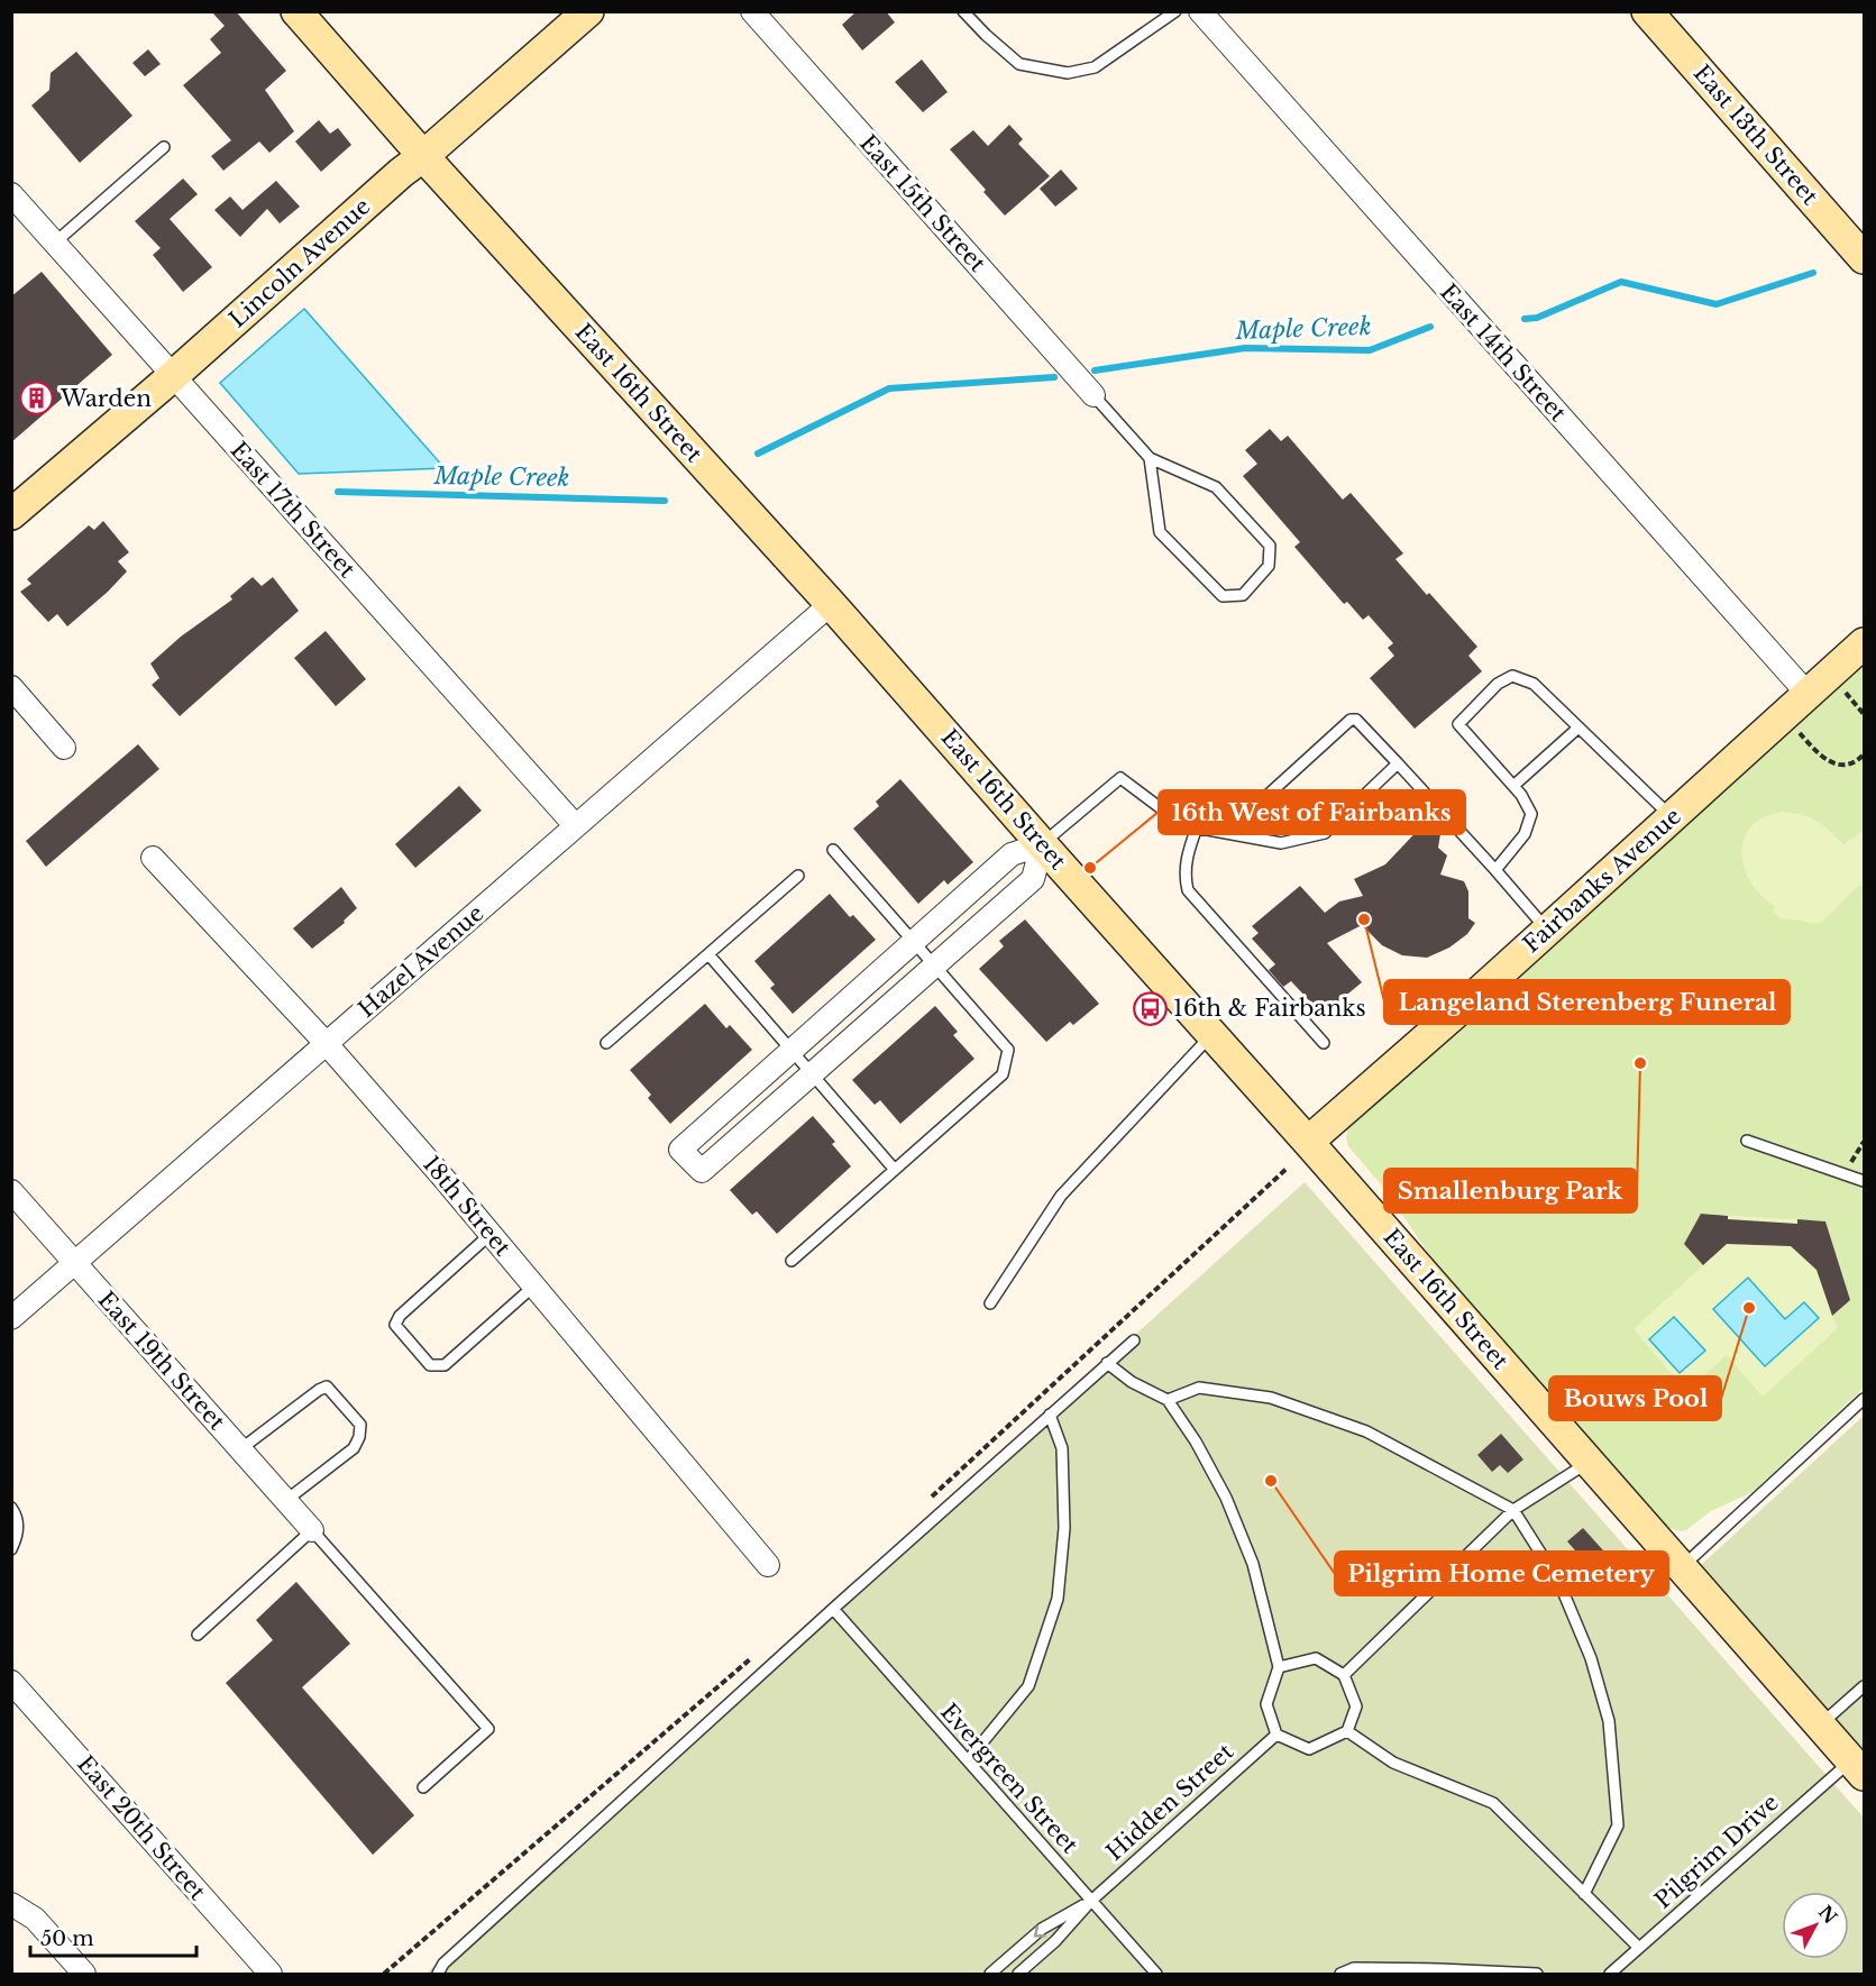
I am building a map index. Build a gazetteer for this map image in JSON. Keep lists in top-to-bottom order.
{
  "streets": {
    "main road": [
      "East 13th Street",
      "Lincoln Avenue",
      "East 16th Street",
      "Fairbanks Avenue"
    ],
    "street": [
      "East 15th Street",
      "East 14th Street",
      "East 17th Street",
      "Hazel Avenue",
      "18th Street",
      "East 19th Street",
      "East 20th Street"
    ],
    "lane": ["Evergreen Street", "Hidden Street", "Pilgrim Drive"]
  },
  "crossings": [
    ["Lincoln Avenue", "East 16th Street"],
    ["Lincoln Avenue", "East 17th Street"],
    ["East 14th Street", "Fairbanks Avenue"],
    ["East 16th Street", "Fairbanks Avenue"],
    ["East 16th Street", "Hazel Avenue"],
    ["East 16th Street", "Pilgrim Drive"],
    ["East 17th Street", "Hazel Avenue"],
    ["Hazel Avenue", "18th Street"],
    ["Hazel Avenue", "East 19th Street"],
    ["Evergreen Street", "Hidden Street"]
  ],
  "water": ["Maple Creek"],
  "places": {
    "building": ["Warden"],
    "other": [
      "16th West of Fairbanks",
      "Langeland Sterenberg Funeral",
      "Smallenburg Park",
      "Bouws Pool",
      "Pilgrim Home Cemetery"
    ],
    "bus stop": ["16th & Fairbanks"]
  },
  "scale_bar": "50 m",
  "north": "top right"
}
